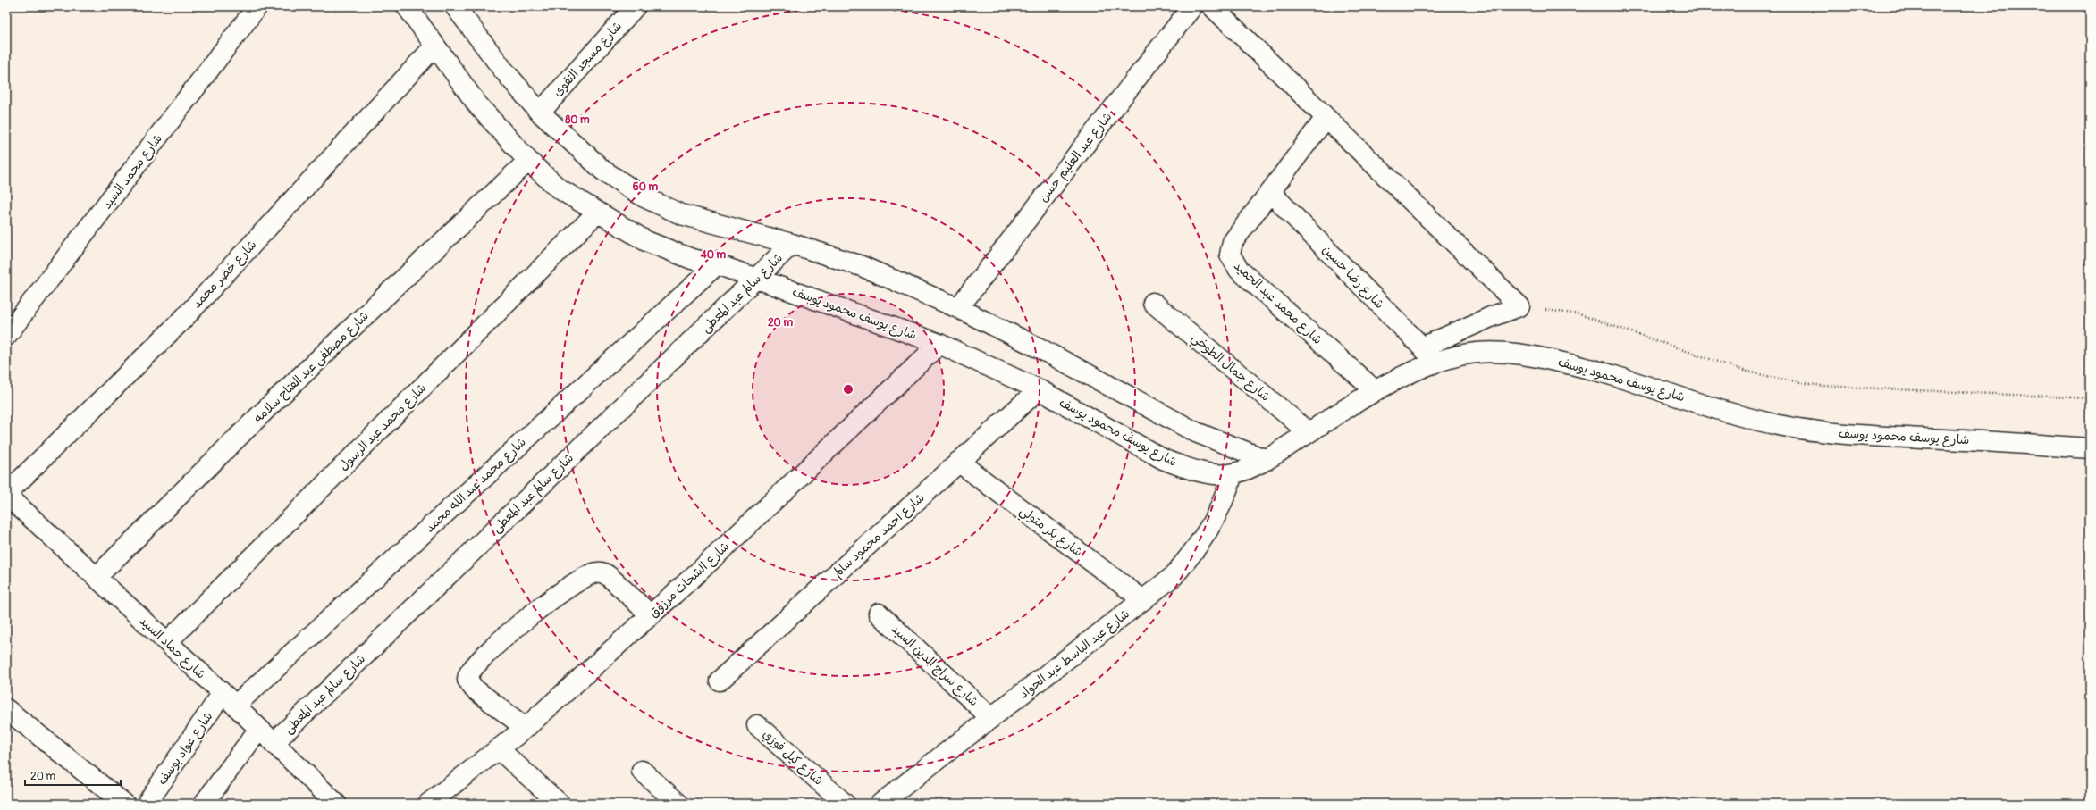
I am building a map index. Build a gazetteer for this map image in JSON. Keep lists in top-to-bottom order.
{
  "streets": {
    "street": [
      "شارع مسجد التقوى",
      "شارع عبد العليم حسن",
      "شارع محمد السيد",
      "شارع خضر محمد",
      "شارع رضا حسين",
      "شارع سالم عبد المعطى",
      "شارع محمد عبد الحميد",
      "شارع يوسف محمود يوسف",
      "شارع مصطفى عبد الفتاح سلامه",
      "شارع جمال الطوخي",
      "شارع محمد عبد الرسول",
      "شارع محمد عبد الله محمد",
      "شارع بكر متولي",
      "شارع احمد محمود سالم",
      "شارع الشحات مرزوق",
      "شارع حماد السيد",
      "شارع عبد الباسط عبد الجواد",
      "شارع سراج الدين السيد",
      "شارع عواد يوسف",
      "شارع كيل فوزي"
    ]
  },
  "crossings": [
    ["شارع خضر محمد", "شارع يوسف محمود يوسف"],
    ["شارع خضر محمد", "شارع حماد السيد"],
    ["شارع رضا حسين", "شارع محمد عبد الحميد"],
    ["شارع رضا حسين", "شارع يوسف محمود يوسف"],
    ["شارع سالم عبد المعطى", "شارع يوسف محمود يوسف"],
    ["شارع سالم عبد المعطى", "شارع حماد السيد"],
    ["شارع محمد عبد الحميد", "شارع يوسف محمود يوسف"],
    ["شارع يوسف محمود يوسف", "شارع مصطفى عبد الفتاح سلامه"],
    ["شارع يوسف محمود يوسف", "شارع جمال الطوخي"],
    ["شارع يوسف محمود يوسف", "شارع محمد عبد الرسول"],
    ["شارع يوسف محمود يوسف", "شارع محمد عبد الله محمد"],
    ["شارع يوسف محمود يوسف", "شارع احمد محمود سالم"],
    ["شارع يوسف محمود يوسف", "شارع الشحات مرزوق"],
    ["شارع يوسف محمود يوسف", "شارع عبد الباسط عبد الجواد"],
    ["شارع مصطفى عبد الفتاح سلامه", "شارع حماد السيد"],
    ["شارع محمد عبد الرسول", "شارع حماد السيد"],
    ["شارع محمد عبد الله محمد", "شارع حماد السيد"],
    ["شارع محمد عبد الله محمد", "شارع عواد يوسف"],
    ["شارع بكر متولي", "شارع احمد محمود سالم"],
    ["شارع بكر متولي", "شارع عبد الباسط عبد الجواد"],
    ["شارع حماد السيد", "شارع عواد يوسف"],
    ["شارع عبد الباسط عبد الجواد", "شارع سراج الدين السيد"]
  ],
  "scale_bar": "20 m",
  "rings": [
    "80 m",
    "60 m",
    "40 m",
    "20 m"
  ]
}
